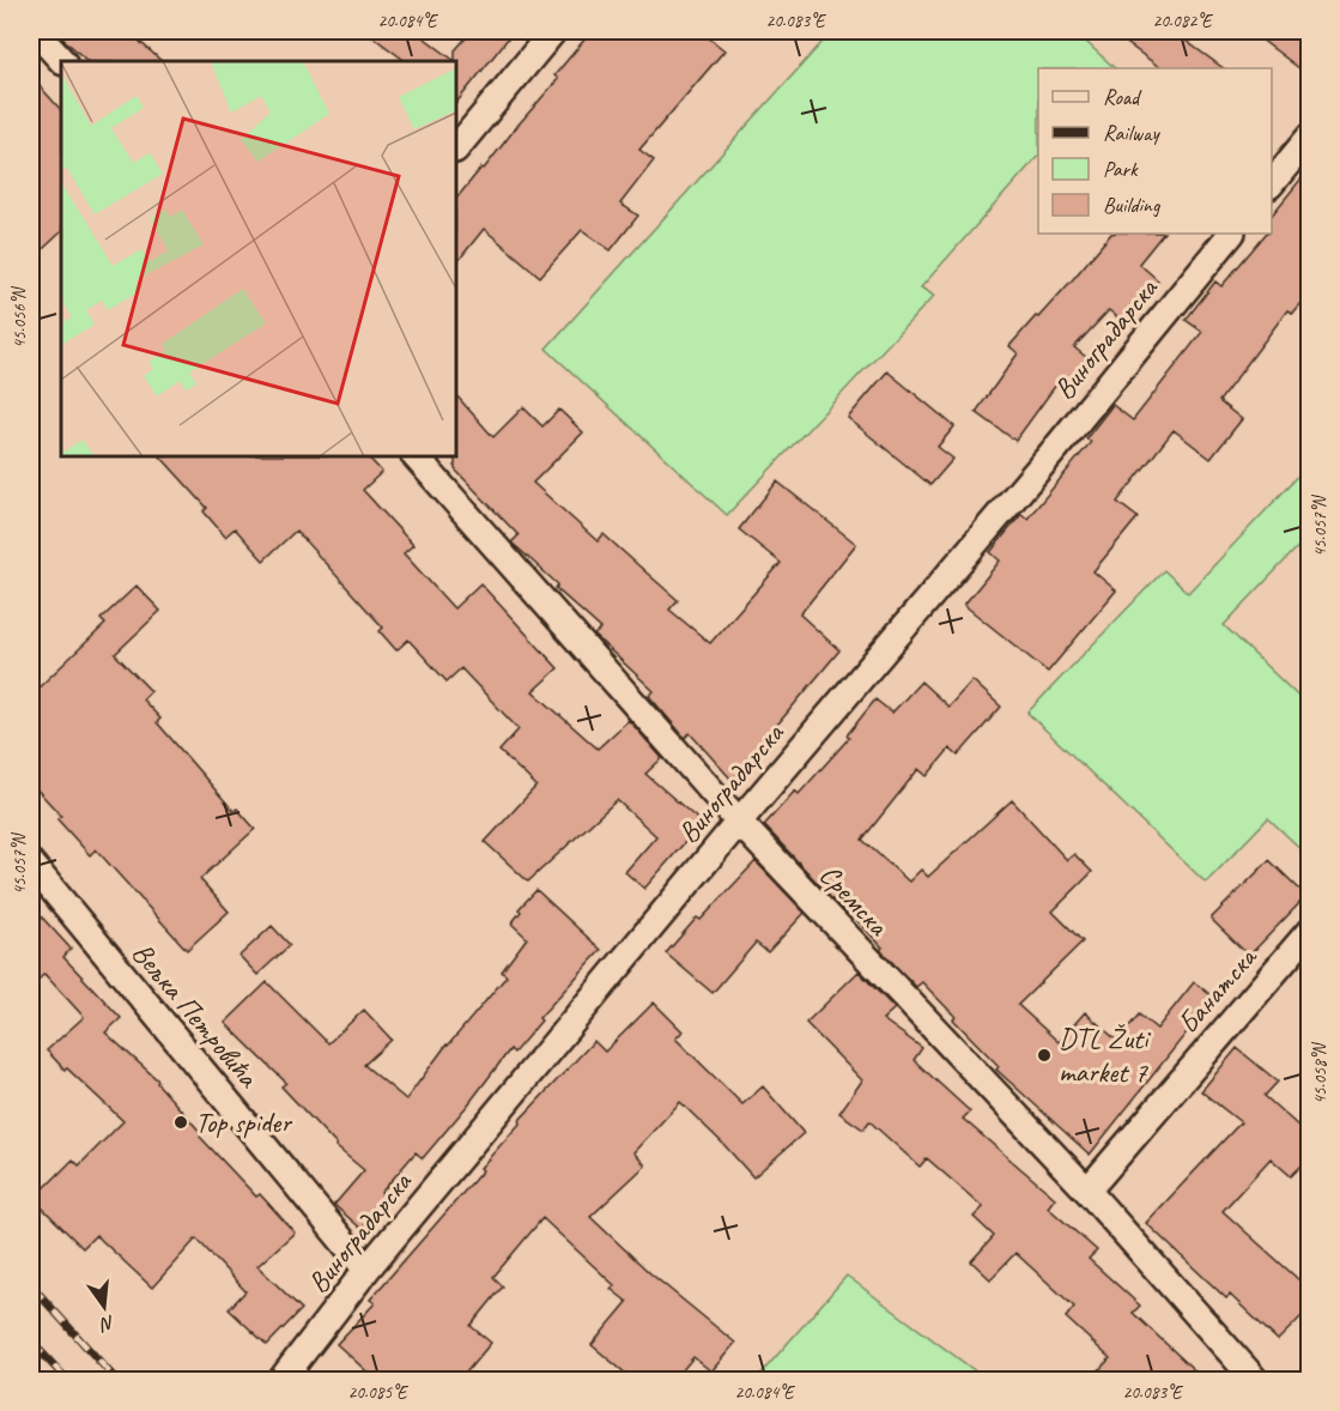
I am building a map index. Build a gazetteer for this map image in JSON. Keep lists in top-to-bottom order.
{
  "streets": {
    "street": [
      "Виноградарска",
      "Сремска",
      "Банатска",
      "Вељка Петровића"
    ]
  },
  "crossings": [
    ["Виноградарска", "Сремска"],
    ["Виноградарска", "Вељка Петровића"],
    ["Сремска", "Банатска"]
  ],
  "places": ["DTL Žuti market 7", "Top spider"],
  "legend": [
    "Road",
    "Railway",
    "Park",
    "Building"
  ],
  "north": "bottom",
  "coordinates": [
    "20.084°E",
    "20.083°E",
    "20.082°E",
    "45.056°N",
    "45.057°N",
    "45.058°N",
    "20.085°E"
  ]
}
